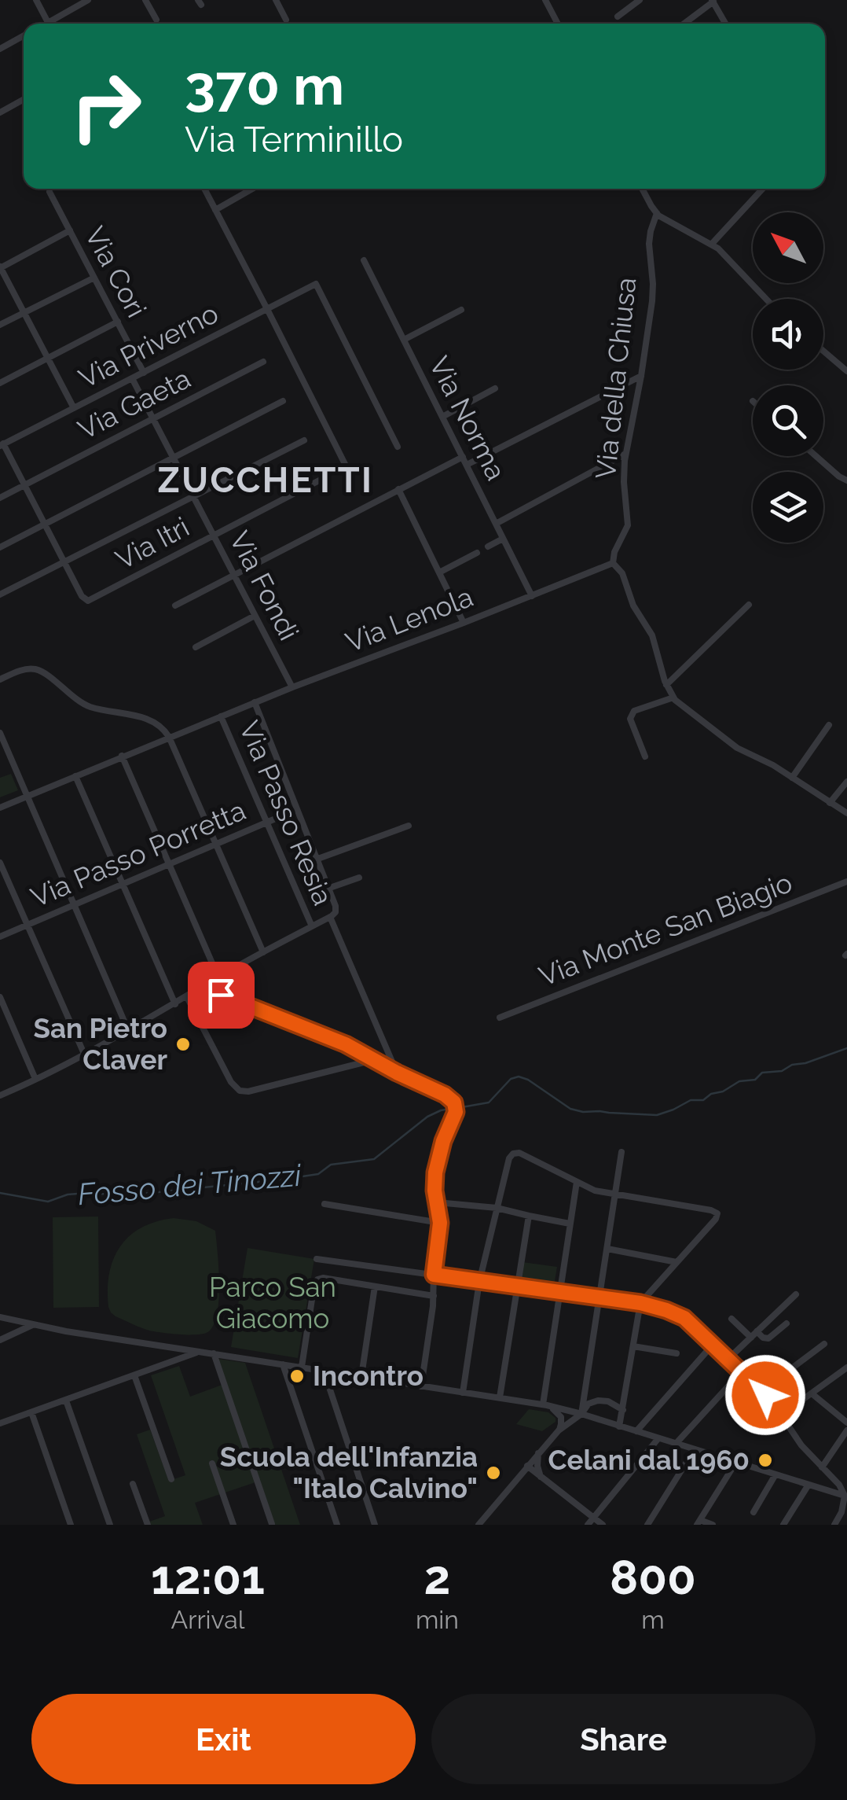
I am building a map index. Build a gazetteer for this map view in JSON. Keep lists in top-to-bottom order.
{
  "streets": {
    "street": [
      "Via Cori",
      "Via Priverno",
      "Via della Chiusa",
      "Via Gaeta",
      "Via Norma",
      "Via Itri",
      "Via Fondi",
      "Via Lenola",
      "Via Passo Resia",
      "Via Passo Porretta",
      "Via Monte San Biagio"
    ]
  },
  "crossings": [
    ["Via Cori", "Via Priverno"],
    ["Via Priverno", "Via Fondi"],
    ["Via della Chiusa", "Via Lenola"],
    ["Via Gaeta", "Via Fondi"],
    ["Via Norma", "Via Lenola"],
    ["Via Itri", "Via Fondi"],
    ["Via Fondi", "Via Lenola"],
    ["Via Lenola", "Via Passo Resia"],
    ["Via Passo Resia", "Via Passo Porretta"]
  ],
  "districts": ["ZUCCHETTI"],
  "water": ["Fosso dei Tinozzi"],
  "parks": ["Parco San Giacomo"],
  "places": [
    "San Pietro Claver",
    "Incontro",
    "Celani dal 1960",
    "Scuola dell'Infanzia \"Italo Calvino\""
  ],
  "north": "top left",
  "page": {
    "turn": ["370 m", "Via Terminillo"],
    "eta": [
      "12:01",
      "Arrival",
      "2",
      "min",
      "800",
      "m"
    ],
    "buttons": ["Exit", "Share"]
  }
}
